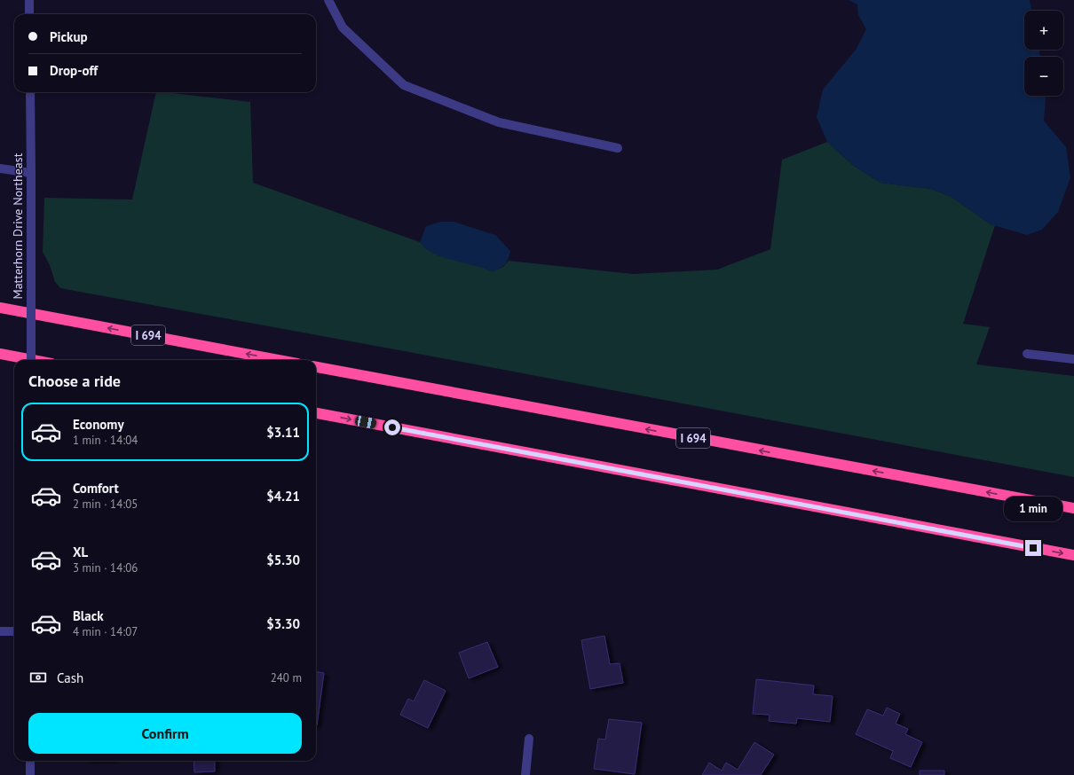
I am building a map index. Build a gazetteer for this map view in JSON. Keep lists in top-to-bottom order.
{
  "streets": {
    "highway": ["I 694"],
    "street": ["Matterhorn Drive Northeast"]
  },
  "page": {
    "map_buttons": ["+", "−"],
    "banner": ["Pickup", "Drop-off"],
    "heading": "Choose a ride",
    "list": [
      {
        "name": "Economy",
        "note": "1 min · 14:04",
        "value": "$3.11"
      },
      {
        "name": "Comfort",
        "note": "2 min · 14:05",
        "value": "$4.21"
      },
      {
        "name": "XL",
        "note": "3 min · 14:06",
        "value": "$5.30"
      },
      {
        "name": "Black",
        "note": "4 min · 14:07",
        "value": "$3.30"
      }
    ],
    "bubble": "1 min",
    "pay": ["Cash", "240 m"],
    "buttons": "Confirm"
  }
}
